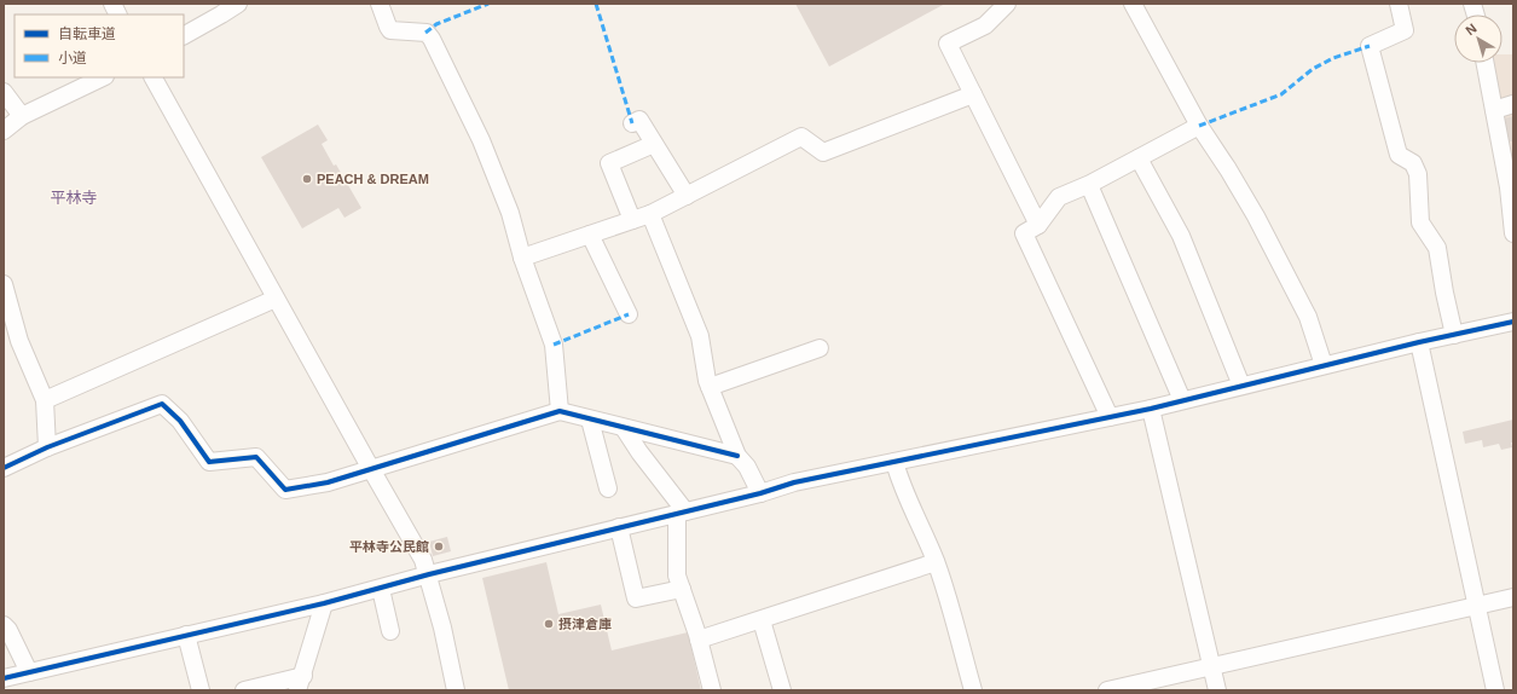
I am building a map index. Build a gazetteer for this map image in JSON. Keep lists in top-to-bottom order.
{
  "districts": ["平林寺"],
  "places": ["PEACH & DREAM", "平林寺公民館", "摂津倉庫"],
  "legend": ["自転車道", "小道"],
  "north": "top left"
}
